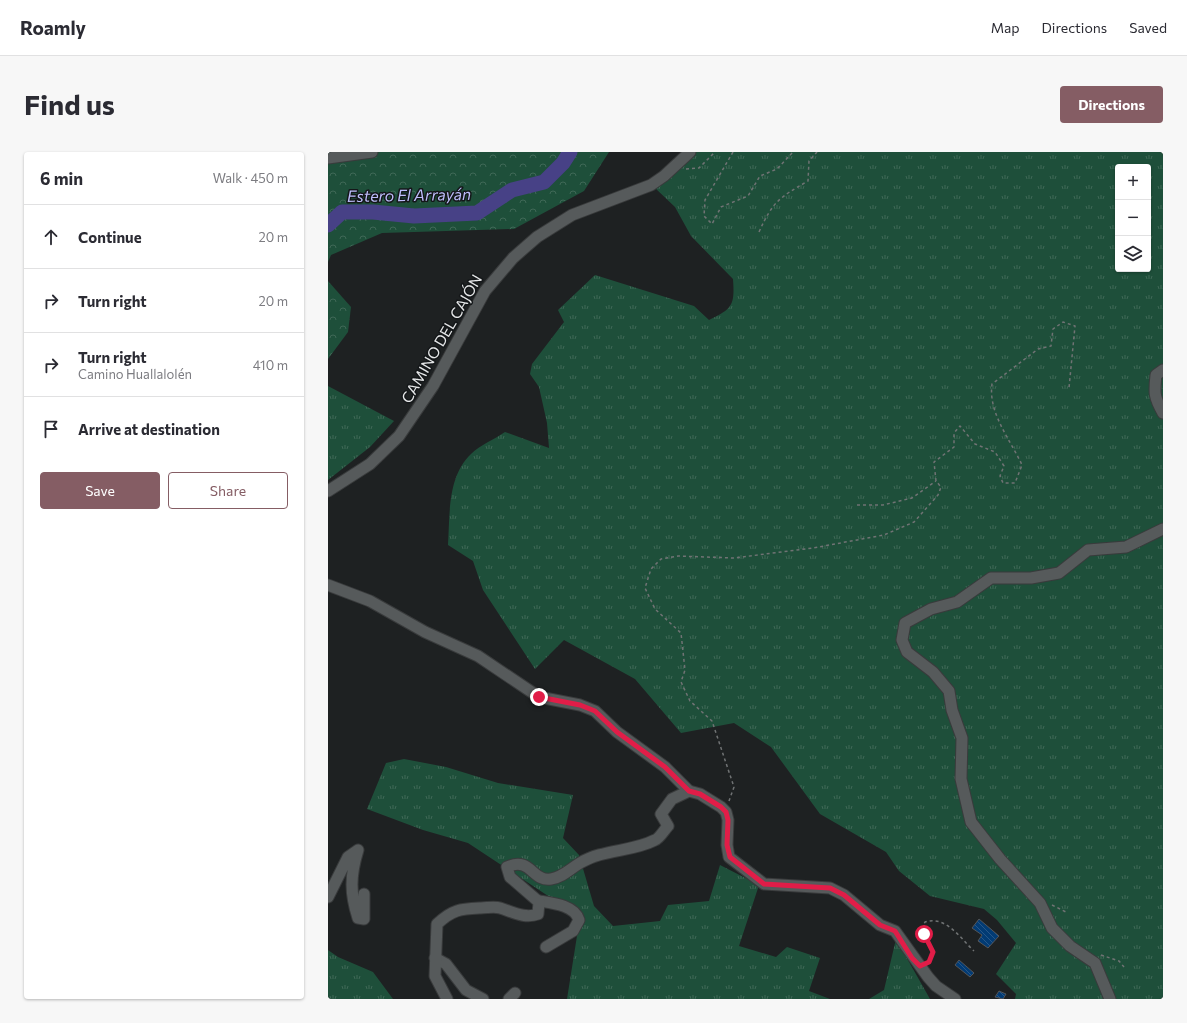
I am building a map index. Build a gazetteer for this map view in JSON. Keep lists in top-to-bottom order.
{
  "streets": {
    "street": ["CAMINO DEL CAJÓN"]
  },
  "water": ["Estero El Arrayán"],
  "page": {
    "header": "Roamly",
    "nav": ["Map", "Directions", "Saved"],
    "buttons": [
      "Directions",
      ["Save", "Share"]
    ],
    "title": "Find us",
    "heading": ["6 min", "Walk · 450 m"],
    "map_buttons": ["+", "−"],
    "list": [
      ["Continue", "20 m"],
      ["Turn right", "20 m"],
      ["Turn right", "Camino Huallalolén", "410 m"],
      "Arrive at destination"
    ]
  }
}
